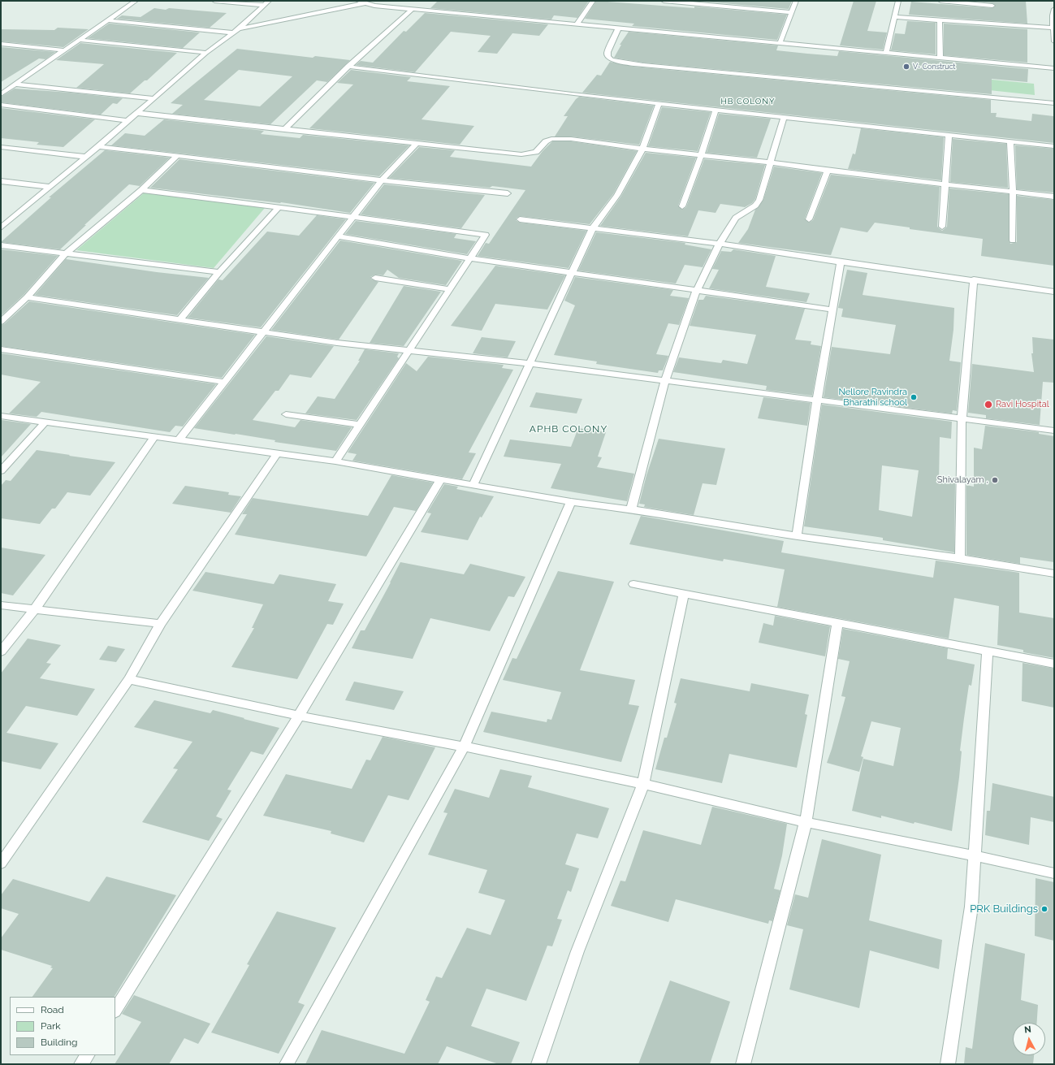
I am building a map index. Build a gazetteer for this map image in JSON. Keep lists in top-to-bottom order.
{
  "districts": ["HB COLONY", "APHB COLONY"],
  "places": [
    "V- Construct",
    "Nellore Ravindra Bharathi school",
    "Ravi Hospital",
    "Shivalayam ,",
    "PRK Buildings"
  ],
  "legend": ["Road", "Park", "Building"],
  "north": "top"
}
